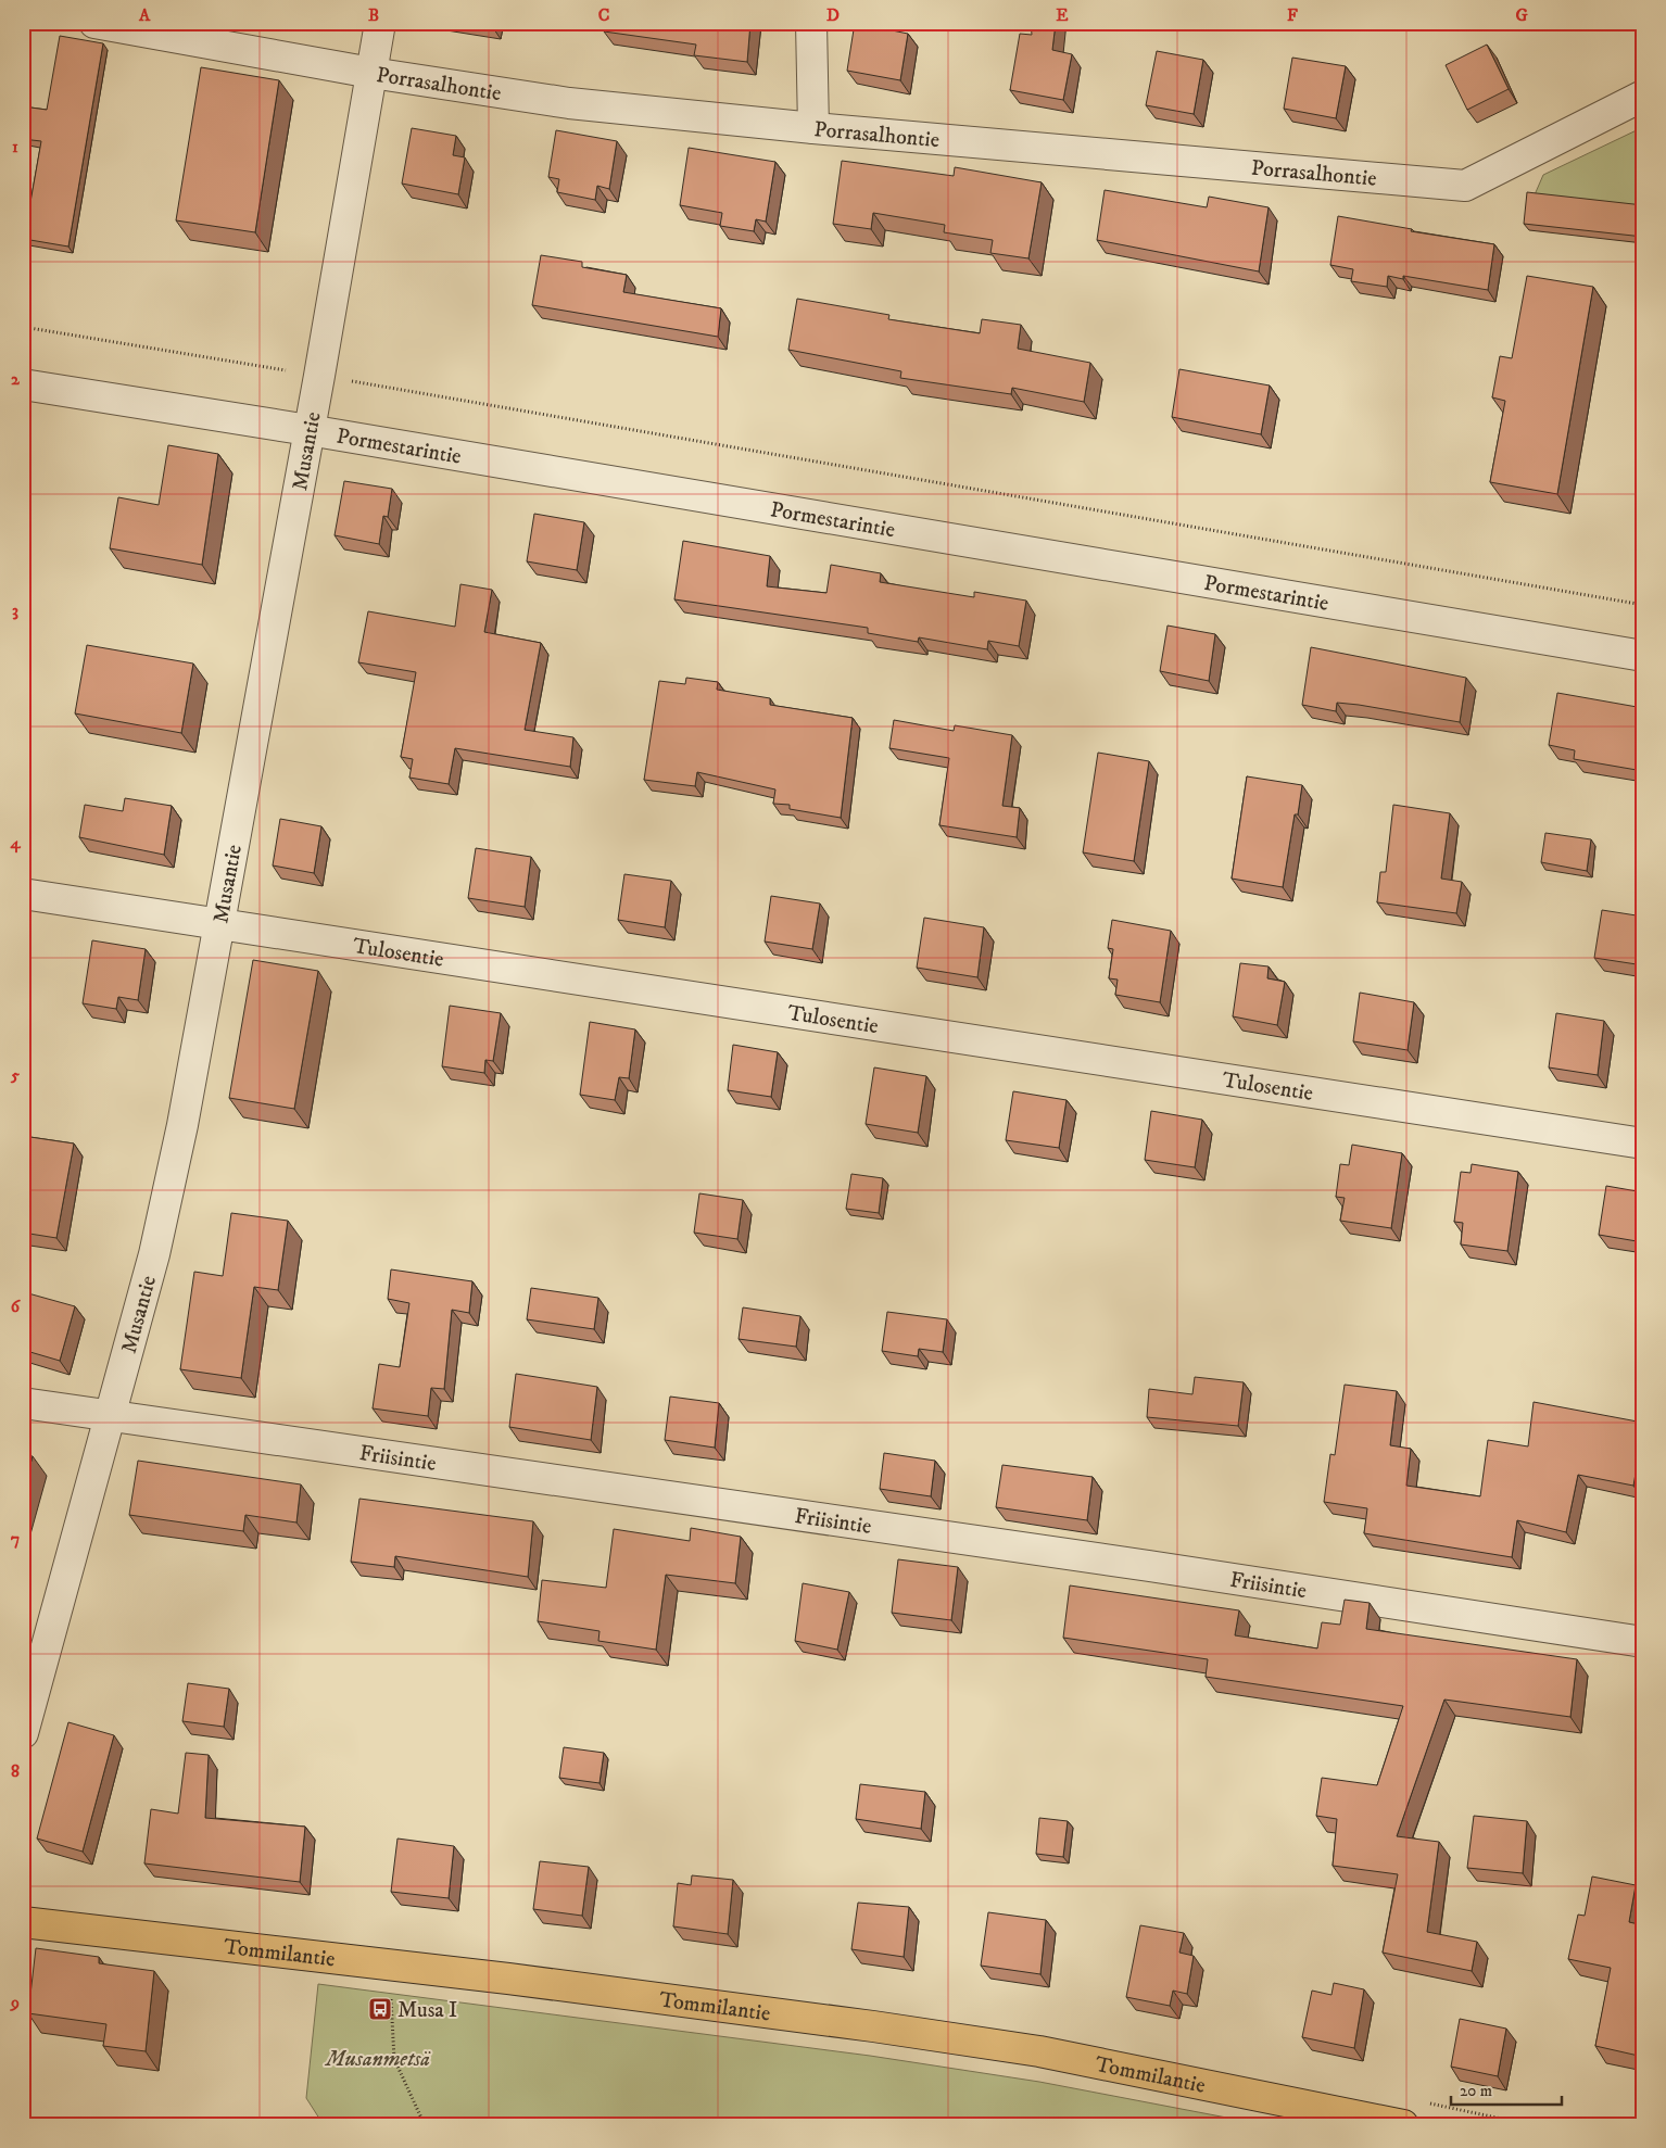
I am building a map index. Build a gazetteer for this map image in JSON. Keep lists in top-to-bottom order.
{
  "streets": {
    "main road": ["Tommilantie"],
    "street": [
      "Porrasalhontie",
      "Pormestarintie",
      "Musantie",
      "Tulosentie",
      "Friisintie"
    ]
  },
  "crossings": [
    ["Porrasalhontie", "Musantie"],
    ["Pormestarintie", "Musantie"],
    ["Musantie", "Tulosentie"],
    ["Musantie", "Friisintie"]
  ],
  "parks": ["Musanmetsä"],
  "places": {
    "bus stop": ["Musa I"]
  },
  "scale_bar": "20 m",
  "grid": {
    "columns": [
      "A",
      "B",
      "C",
      "D",
      "E",
      "F",
      "G"
    ],
    "rows": [
      "1",
      "2",
      "3",
      "4",
      "5",
      "6",
      "7",
      "8",
      "9"
    ]
  }
}
